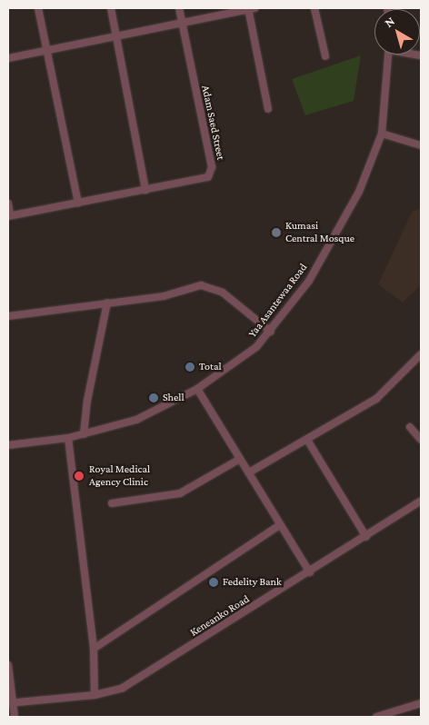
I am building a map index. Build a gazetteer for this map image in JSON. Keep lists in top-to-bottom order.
{
  "streets": {
    "street": ["Adam Saed Street", "Yaa Asantewaa Road", "Keneanko Road"]
  },
  "places": [
    "Kumasi Central Mosque",
    "Total",
    "Shell",
    "Royal Medical Agency Clinic",
    "Fedelity Bank"
  ],
  "north": "top left"
}
